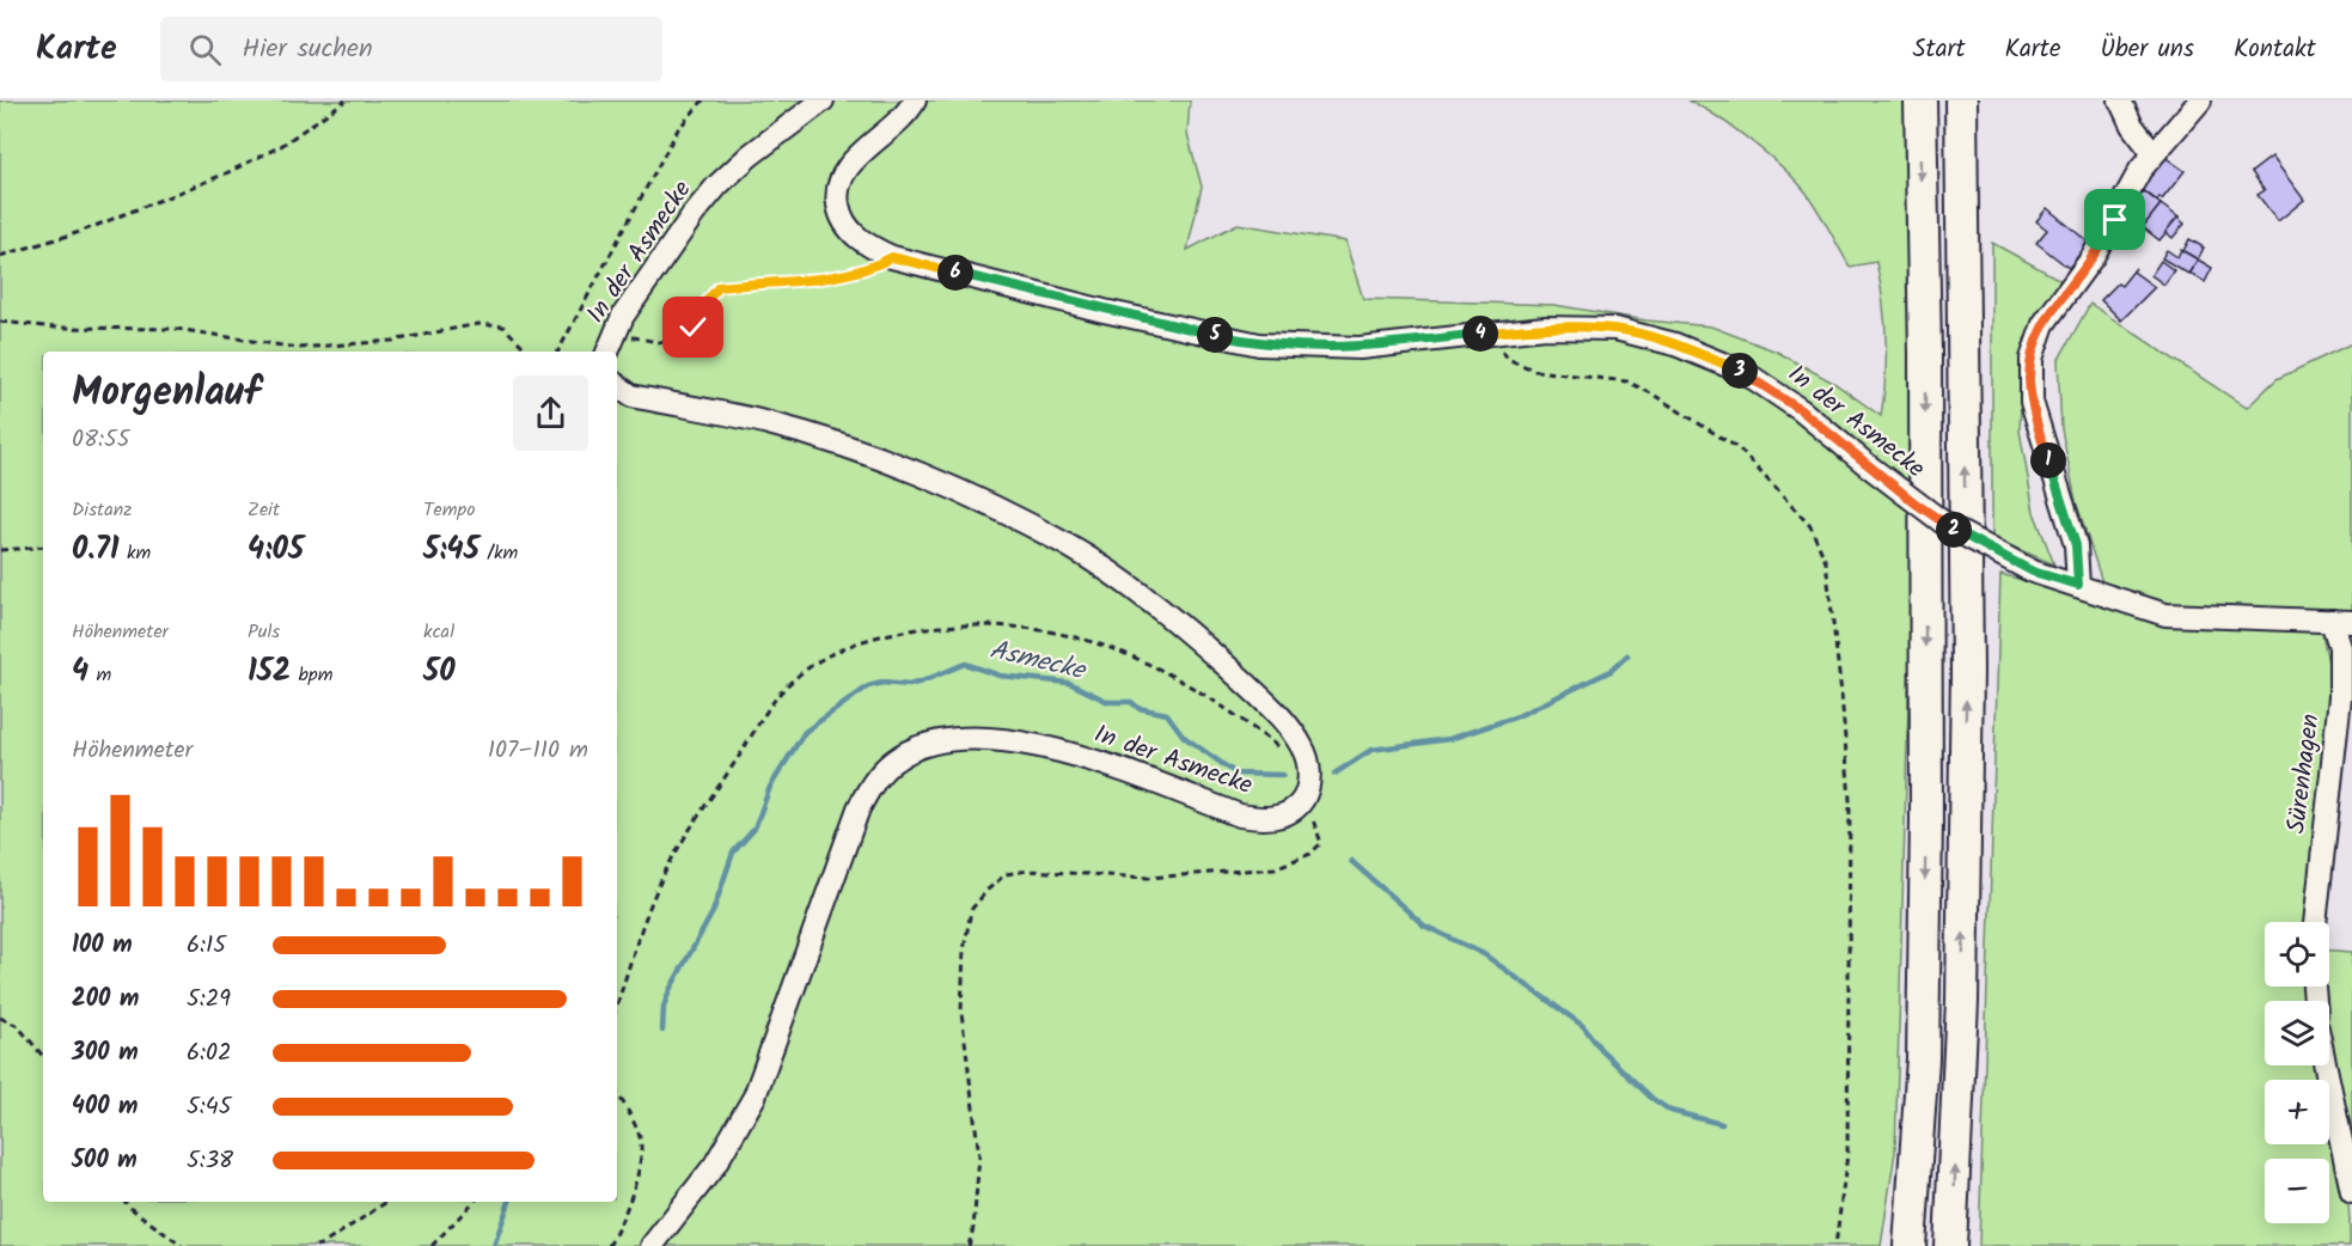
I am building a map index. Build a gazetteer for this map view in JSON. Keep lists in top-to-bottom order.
{
  "streets": {
    "street": ["In der Asmecke", "Sürenhagen"]
  },
  "crossings": [
    ["In der Asmecke", "Sürenhagen"]
  ],
  "water": ["Asmecke"],
  "page": {
    "header": "Karte",
    "search": "Hier suchen",
    "nav": [
      "Start",
      "Karte",
      "Über uns",
      "Kontakt"
    ],
    "pins": [
      "6",
      "4",
      "5",
      "3",
      "1",
      "2"
    ],
    "heading": ["Morgenlauf", "08:55"],
    "stats": [
      ["Distanz", "0.71 km"],
      ["Zeit", "4:05"],
      ["Tempo", "5:45 /km"],
      ["Höhenmeter", "4 m"],
      ["Puls", "152 bpm"],
      ["kcal", "50"]
    ],
    "chart": ["Höhenmeter", "107–110 m"],
    "list": [
      {
        "name": "100 m",
        "note": "6:15"
      },
      {
        "name": "200 m",
        "note": "5:29"
      },
      {
        "name": "300 m",
        "note": "6:02"
      },
      {
        "name": "400 m",
        "note": "5:45"
      },
      {
        "name": "500 m",
        "note": "5:38"
      }
    ],
    "map_buttons": ["+", "−"]
  }
}
